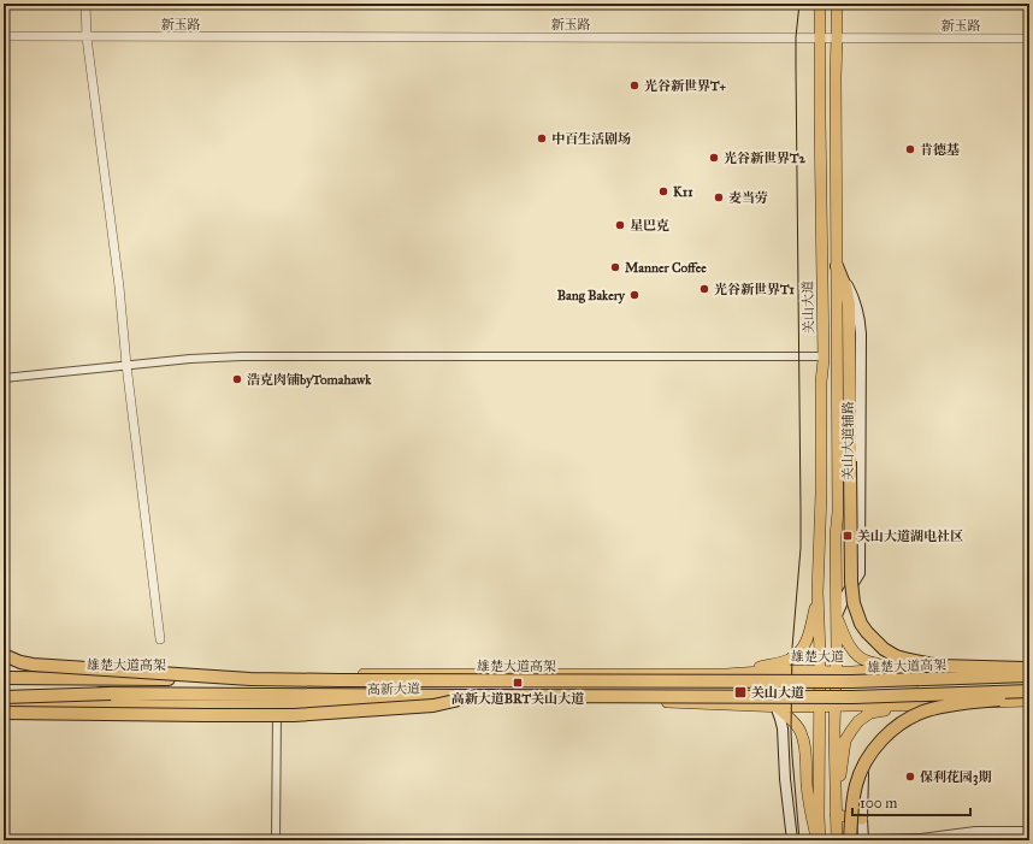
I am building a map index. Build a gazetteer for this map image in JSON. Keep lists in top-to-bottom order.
{
  "streets": {
    "highway": ["雄楚大道高架"],
    "main road": [
      "关山大道",
      "关山大道辅路",
      "雄楚大道",
      "高新大道"
    ],
    "street": ["新玉路"]
  },
  "crossings": [
    ["新玉路", "关山大道"],
    ["关山大道", "雄楚大道"],
    ["雄楚大道", "高新大道"]
  ],
  "places": {
    "other": [
      "光谷新世界T+",
      "中百生活剧场",
      "肯德基",
      "光谷新世界T2",
      "K11",
      "麦当劳",
      "星巴克",
      "Manner Coffee",
      "光谷新世界T1",
      "Bang Bakery",
      "浩克肉铺byTomahawk",
      "保利花园3期"
    ],
    "transit": ["关山大道湖电社区", "高新大道BRT关山大道", "关山大道"]
  },
  "scale_bar": "100 m"
}
